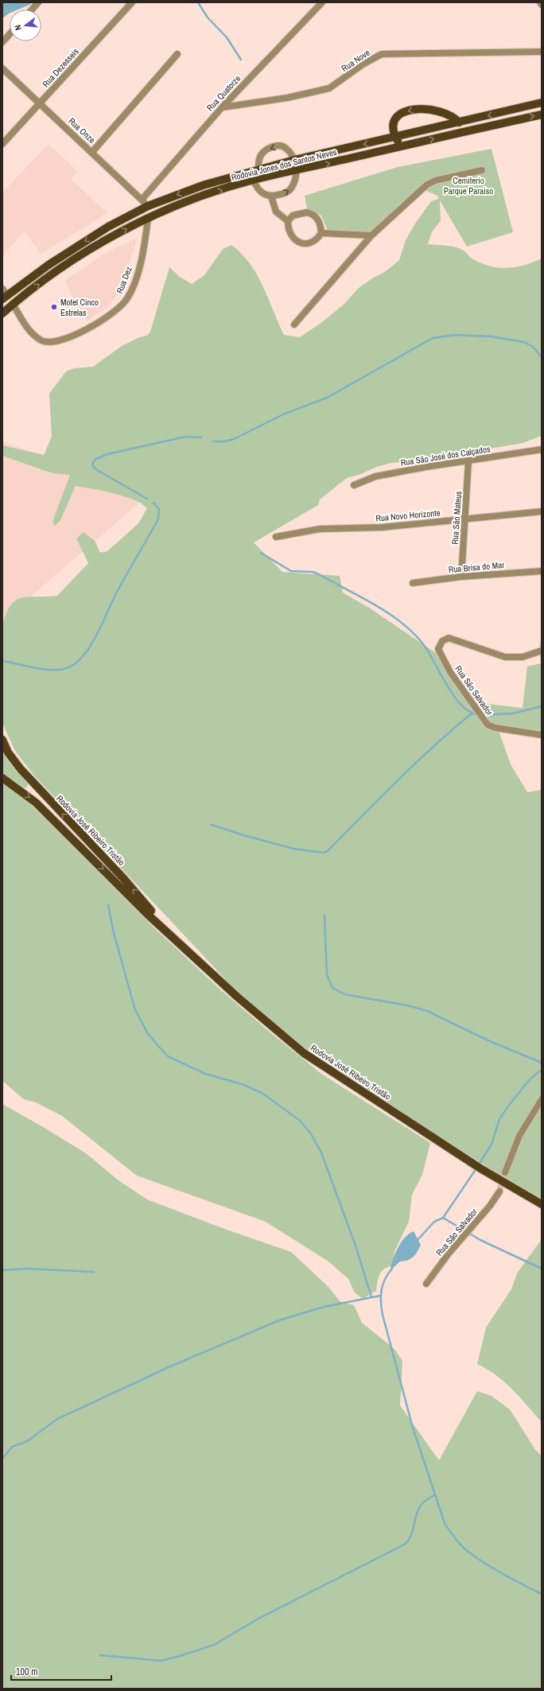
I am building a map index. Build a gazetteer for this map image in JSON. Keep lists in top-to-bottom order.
{
  "streets": {
    "main road": ["Rodovia Jones dos Santos Neves", "Rodovia José Ribeiro Tristão"],
    "street": [
      "Rua Nove",
      "Rua Dezesseis",
      "Rua Quatorze",
      "Rua Onze",
      "Rua Dez",
      "Rua São José dos Calçados",
      "Rua Novo Horizonte",
      "Rua São Mateus",
      "Rua Brisa do Mar",
      "Rua São Salvador"
    ]
  },
  "crossings": [
    ["Rua Nove", "Rua Quatorze"],
    ["Rua Dezesseis", "Rua Onze"],
    ["Rua Quatorze", "Rua Onze"],
    ["Rua Onze", "Rodovia Jones dos Santos Neves"],
    ["Rodovia Jones dos Santos Neves", "Rua Dez"],
    ["Rua São José dos Calçados", "Rua São Mateus"],
    ["Rua Novo Horizonte", "Rua São Mateus"],
    ["Rua São Mateus", "Rua Brisa do Mar"]
  ],
  "parks": ["Cemiterio Parque Paraiso"],
  "places": ["Motel Cinco Estrelas"],
  "scale_bar": "100 m",
  "north": "left"
}
